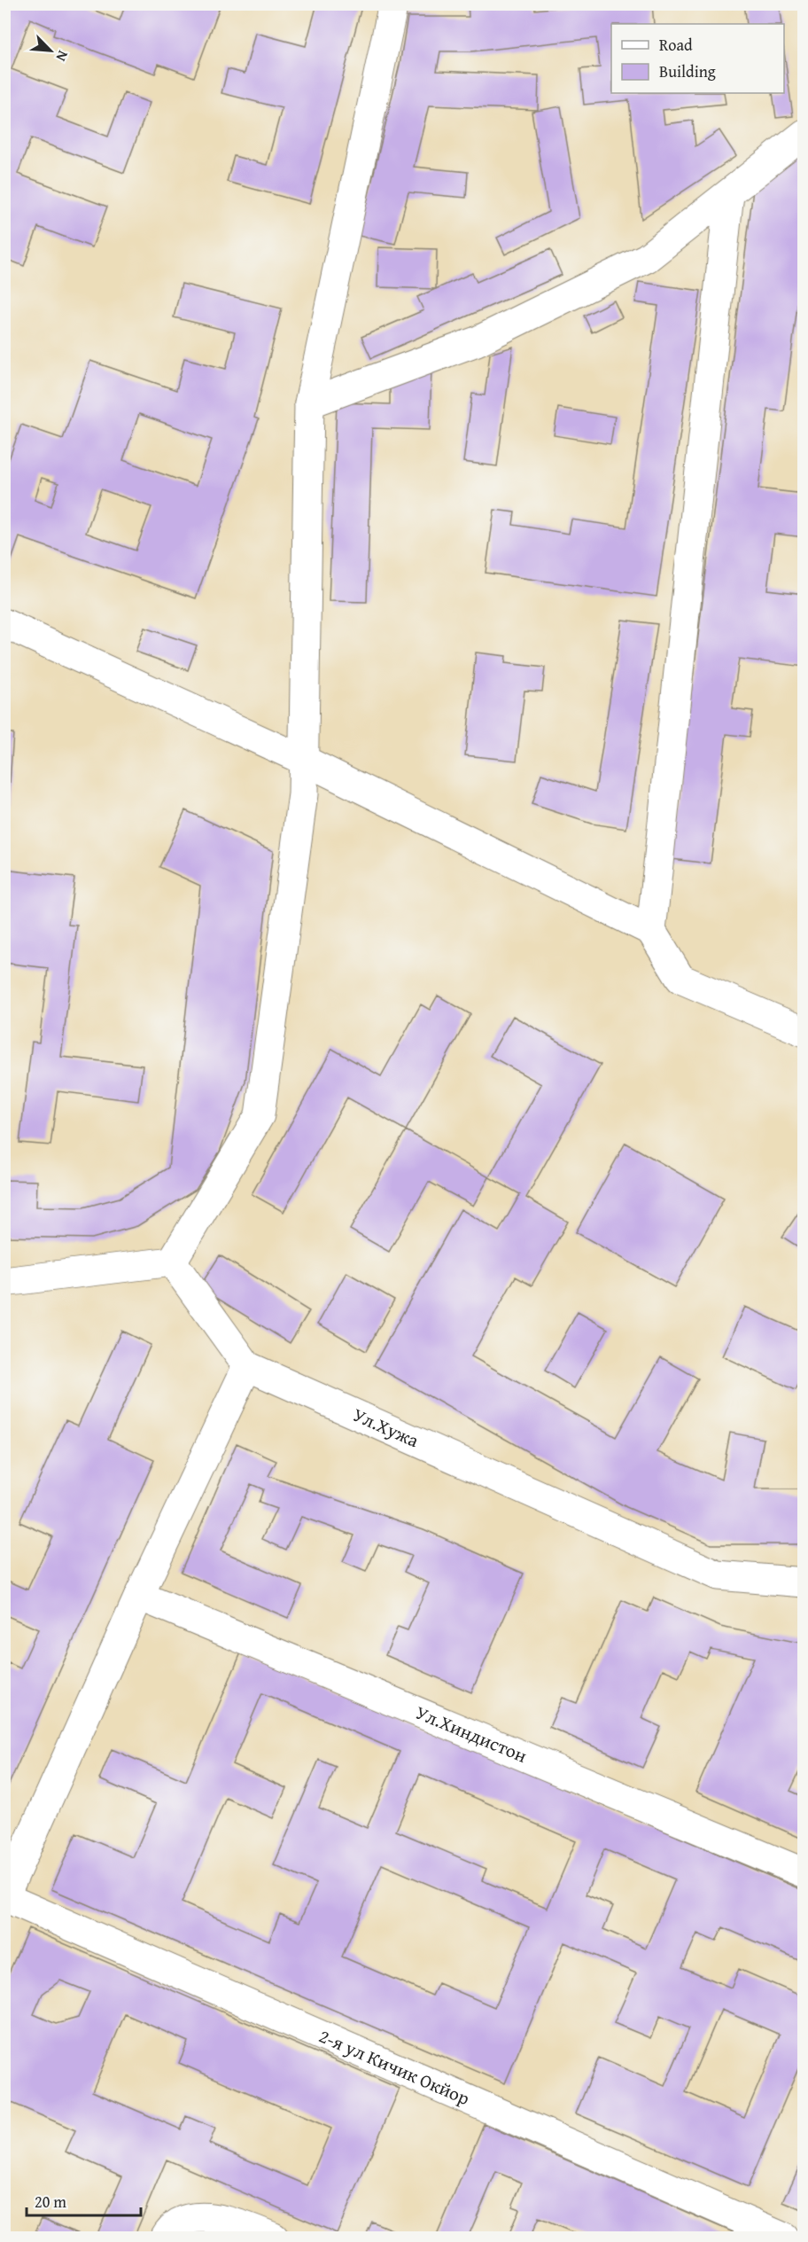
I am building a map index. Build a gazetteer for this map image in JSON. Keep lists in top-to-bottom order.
{
  "streets": {
    "street": ["Ул.Хужа", "Ул.Хиндистон", "2-я ул Кичик Окйор"]
  },
  "legend": ["Road", "Building"],
  "scale_bar": "20 m",
  "north": "bottom right"
}
